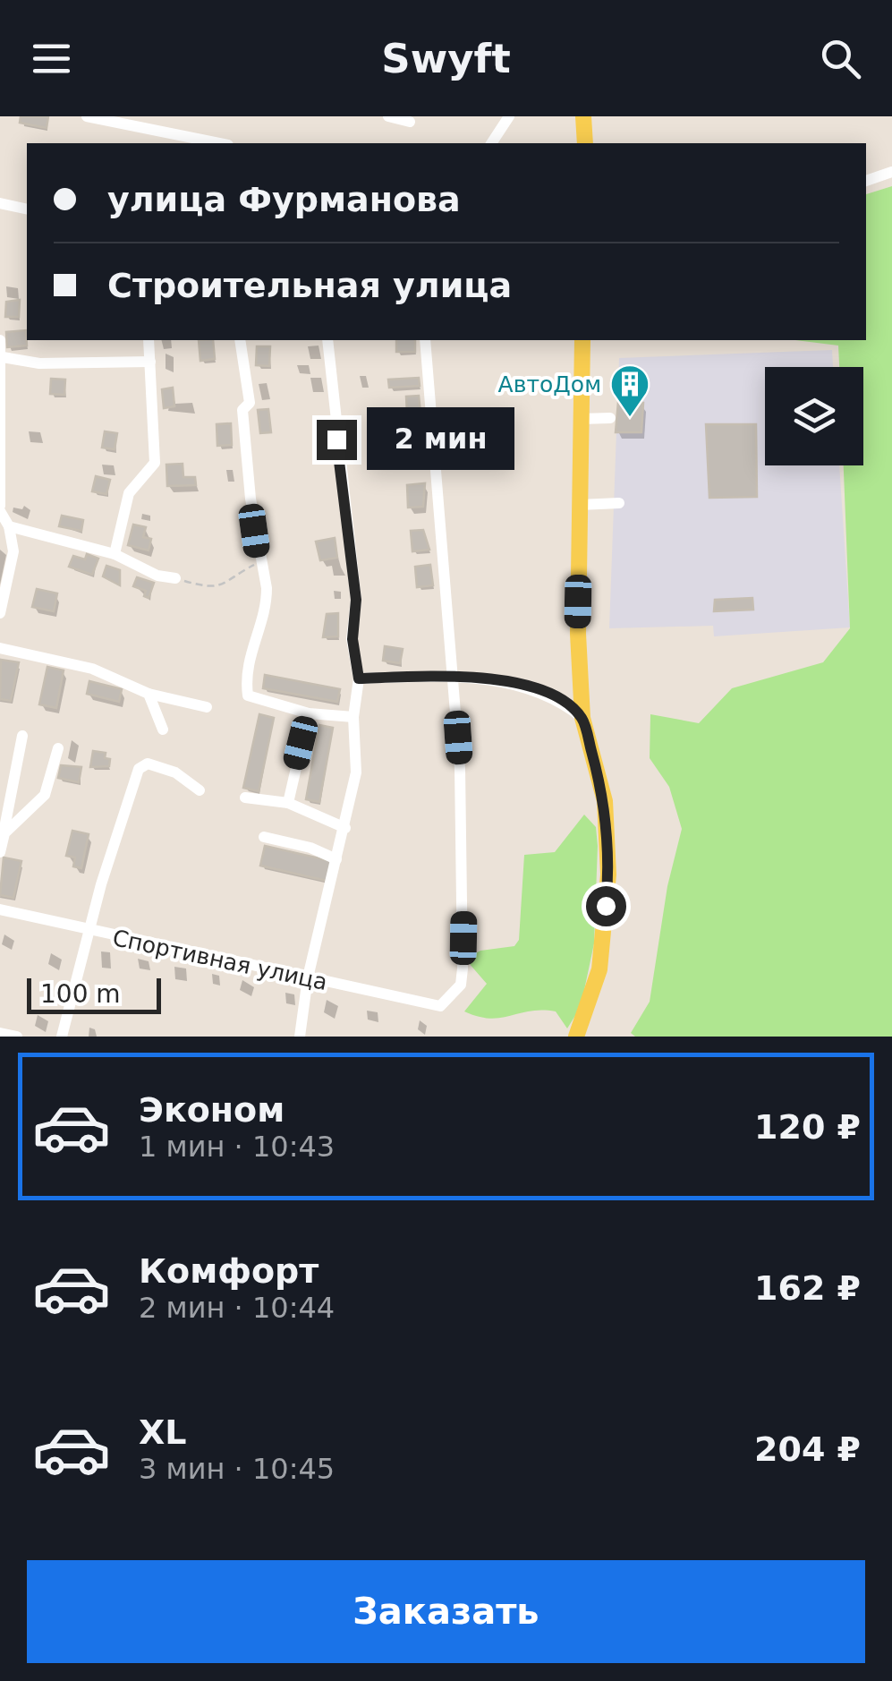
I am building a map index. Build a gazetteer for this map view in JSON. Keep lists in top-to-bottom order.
{
  "streets": {
    "street": ["Спортивная улица"]
  },
  "places": {
    "building": ["АвтоДом"]
  },
  "scale_bar": "100 m",
  "page": {
    "header": "Swyft",
    "banner": ["улица Фурманова", "Строительная улица"],
    "bubble": "2 мин",
    "scale": "100 m",
    "list": [
      {
        "name": "Эконом",
        "note": "1 мин · 10:43",
        "value": "120 ₽"
      },
      {
        "name": "Комфорт",
        "note": "2 мин · 10:44",
        "value": "162 ₽"
      },
      {
        "name": "XL",
        "note": "3 мин · 10:45",
        "value": "204 ₽"
      }
    ],
    "buttons": "Заказать"
  }
}
